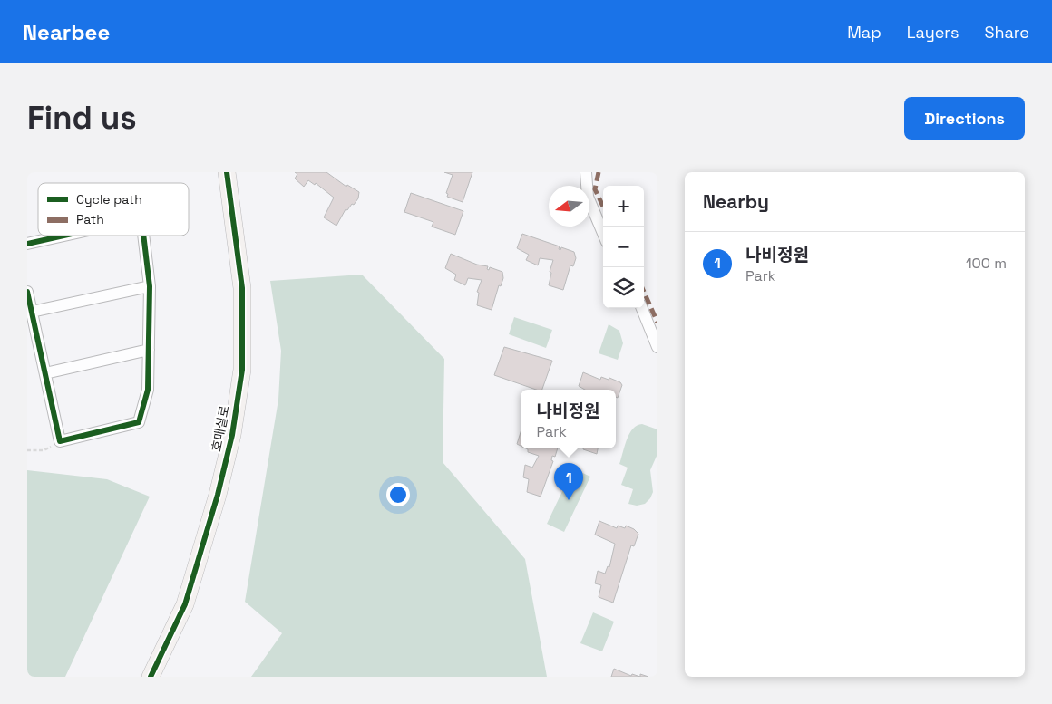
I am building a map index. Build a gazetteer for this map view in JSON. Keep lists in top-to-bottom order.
{
  "streets": {
    "street": ["호매실로"]
  },
  "legend": ["Cycle path", "Path"],
  "north": "left",
  "page": {
    "header": "Nearbee",
    "nav": ["Map", "Layers", "Share"],
    "buttons": "Directions",
    "title": "Find us",
    "heading": "Nearby",
    "map_buttons": ["+", "−"],
    "list": [
      {
        "mark": "1",
        "name": "나비정원",
        "note": "Park",
        "value": "100 m"
      }
    ],
    "popup": ["나비정원", "Park"],
    "pins": "1"
  }
}
